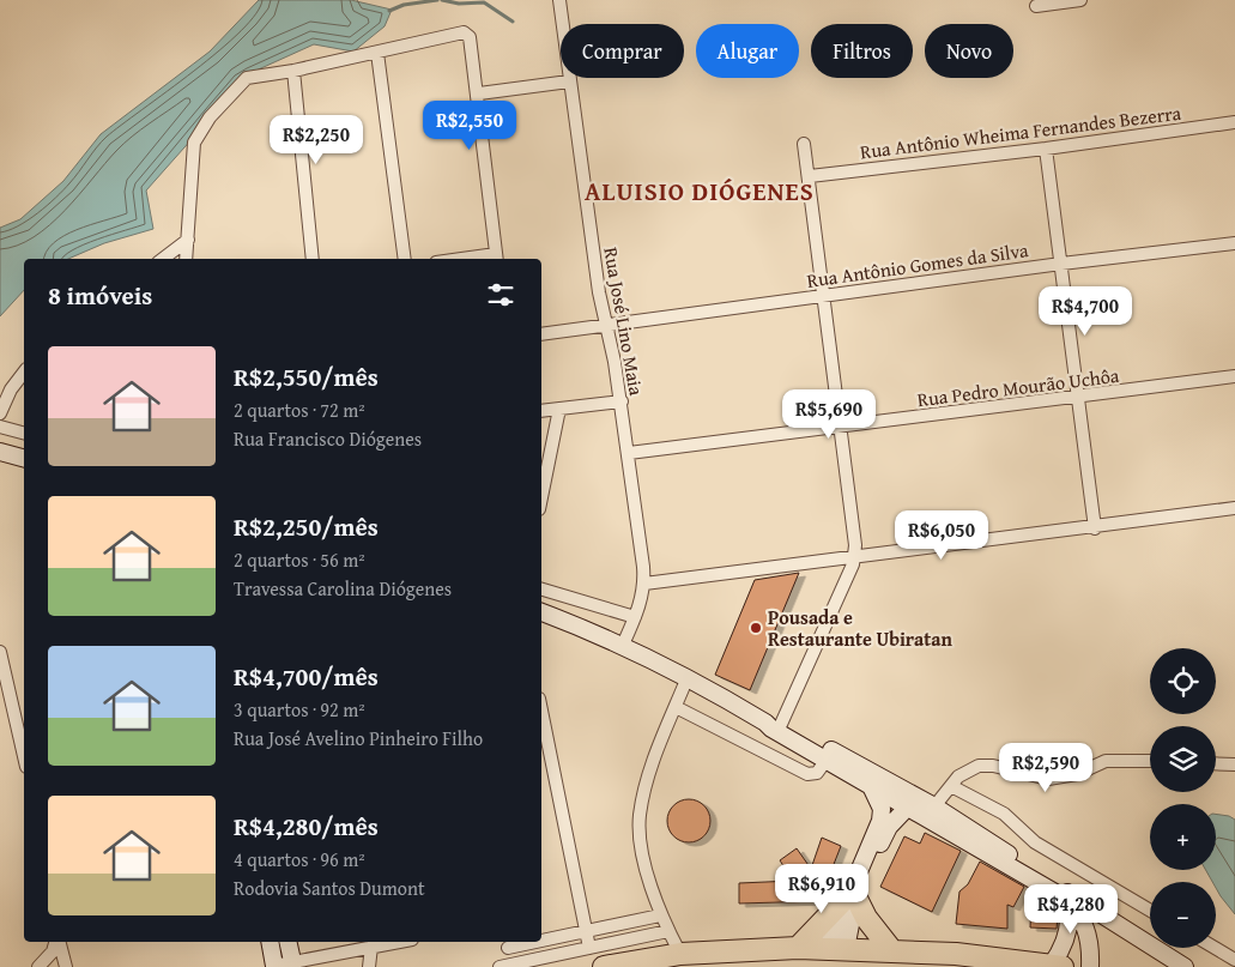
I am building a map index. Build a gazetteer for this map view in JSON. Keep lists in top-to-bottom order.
{
  "streets": {
    "street": [
      "Rua Antônio Wheima Fernandes Bezerra",
      "Rua Antônio Gomes da Silva",
      "Rua José Lino Maia",
      "Rua Pedro Mourão Uchôa"
    ]
  },
  "crossings": [
    ["Rua Antônio Gomes da Silva", "Rua José Lino Maia"],
    ["Rua José Lino Maia", "Rua Pedro Mourão Uchôa"]
  ],
  "districts": ["ALUISIO DIÓGENES"],
  "places": ["Pousada e Restaurante Ubiratan"],
  "page": {
    "chip": [
      "Comprar",
      "Alugar",
      "Filtros",
      "Novo"
    ],
    "price": [
      "R$2,550",
      "R$2,250",
      "R$4,700",
      "R$5,690",
      "R$6,050",
      "R$2,590",
      "R$6,910",
      "R$4,280"
    ],
    "heading": "8 imóveis",
    "list": [
      {
        "name": "R$2,550/mês",
        "note": "2 quartos · 72 m² · Rua Francisco Diógenes"
      },
      {
        "name": "R$2,250/mês",
        "note": "2 quartos · 56 m² · Travessa Carolina Diógenes"
      },
      {
        "name": "R$4,700/mês",
        "note": "3 quartos · 92 m² · Rua José Avelino Pinheiro Filho"
      },
      {
        "name": "R$4,280/mês",
        "note": "4 quartos · 96 m² · Rodovia Santos Dumont"
      }
    ],
    "map_buttons": ["+", "−"]
  }
}
